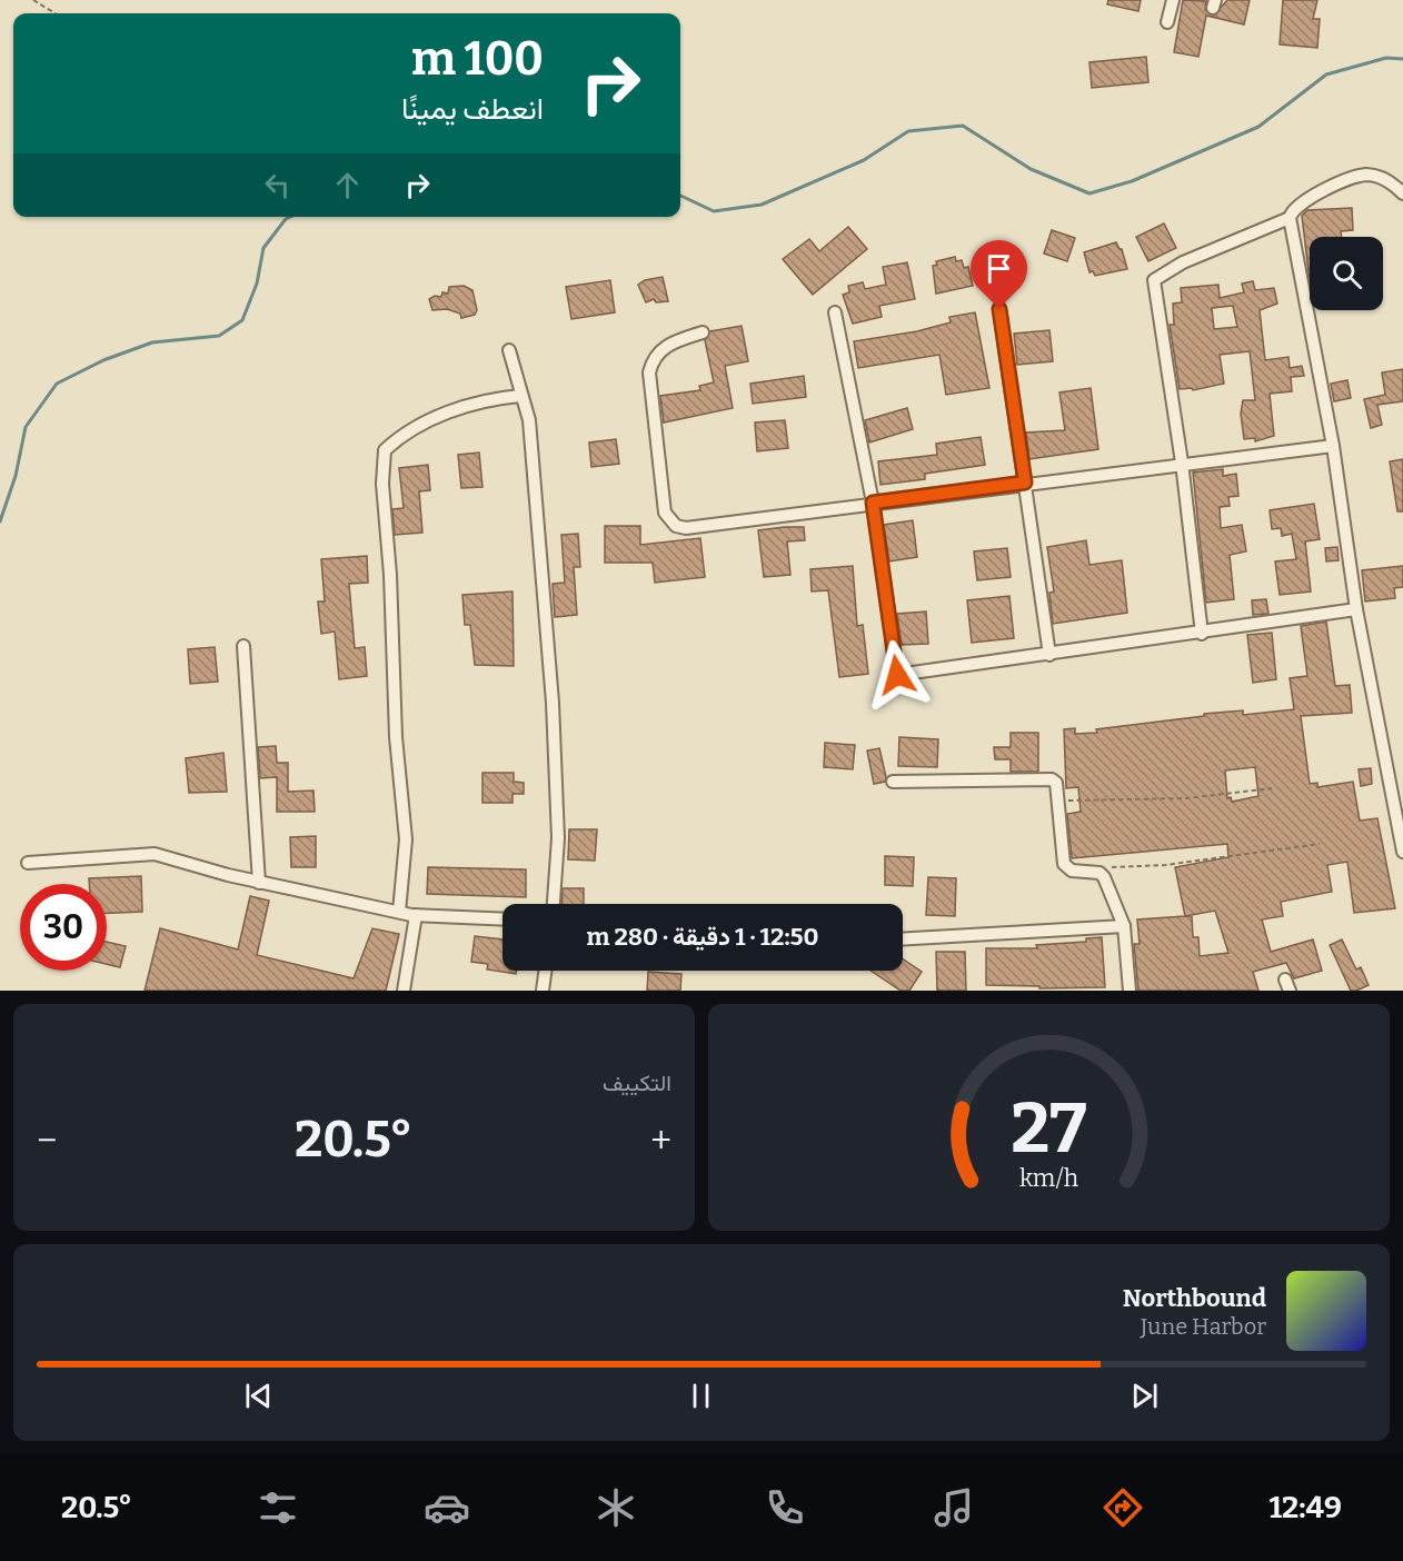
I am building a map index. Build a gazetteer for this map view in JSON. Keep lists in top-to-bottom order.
{
  "page": {
    "turn": ["100 m", "انعطف يمينًا"],
    "limit": "30",
    "trip": "12:50 · 1 دقيقة · 280 m",
    "tile": "التكييف",
    "heat": ["−", "20.5°", "+"],
    "song": ["Northbound", "June Harbor"],
    "tabs": ["12:49", "20.5°"],
    "gauge": ["27", "km/h"]
  }
}
